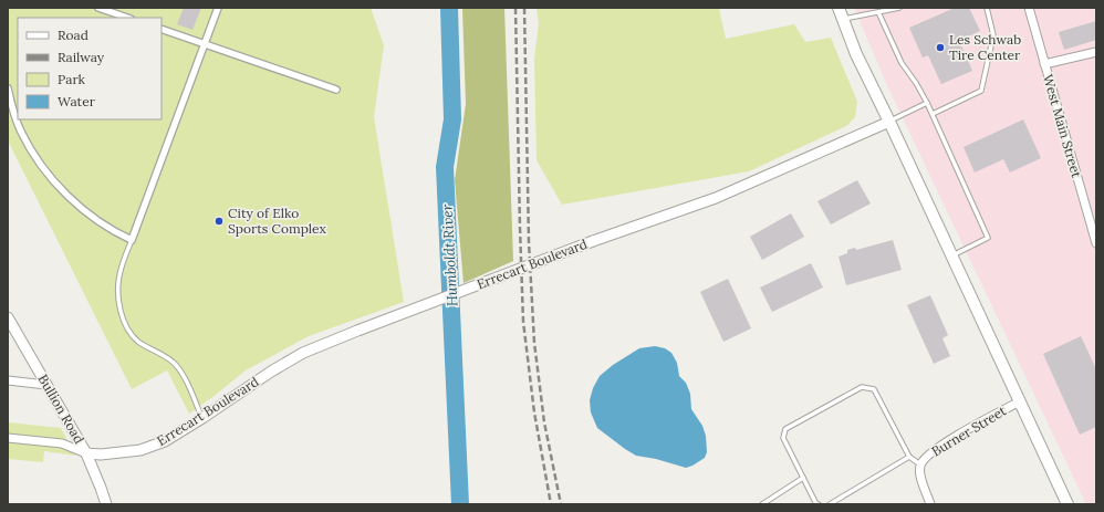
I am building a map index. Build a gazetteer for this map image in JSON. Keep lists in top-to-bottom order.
{
  "streets": {
    "street": [
      "West Main Street",
      "Errecart Boulevard",
      "Bullion Road",
      "Burner Street"
    ]
  },
  "crossings": [
    ["Errecart Boulevard", "Bullion Road"]
  ],
  "water": ["Humboldt River"],
  "places": ["Les Schwab Tire Center", "City of Elko Sports Complex"],
  "legend": [
    "Road",
    "Railway",
    "Park",
    "Water"
  ]
}
